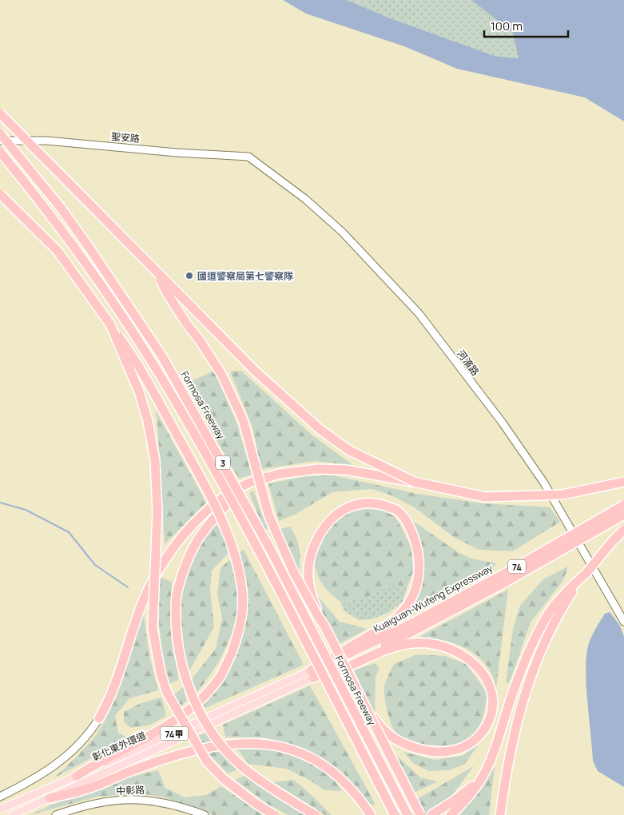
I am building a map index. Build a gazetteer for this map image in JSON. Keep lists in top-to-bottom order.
{
  "streets": {
    "highway": [
      "Formosa Freeway",
      "3",
      "74",
      "Kuaiguan-Wufeng Expressway"
    ],
    "main road": ["74甲", "彰化東外環道"],
    "street": ["聖安路", "河濱路", "中彰路"]
  },
  "crossings": [
    ["聖安路", "河濱路"],
    ["Kuaiguan-Wufeng Expressway", "彰化東外環道"]
  ],
  "places": ["國道警察局第七警察隊"],
  "scale_bar": "100 m"
}
